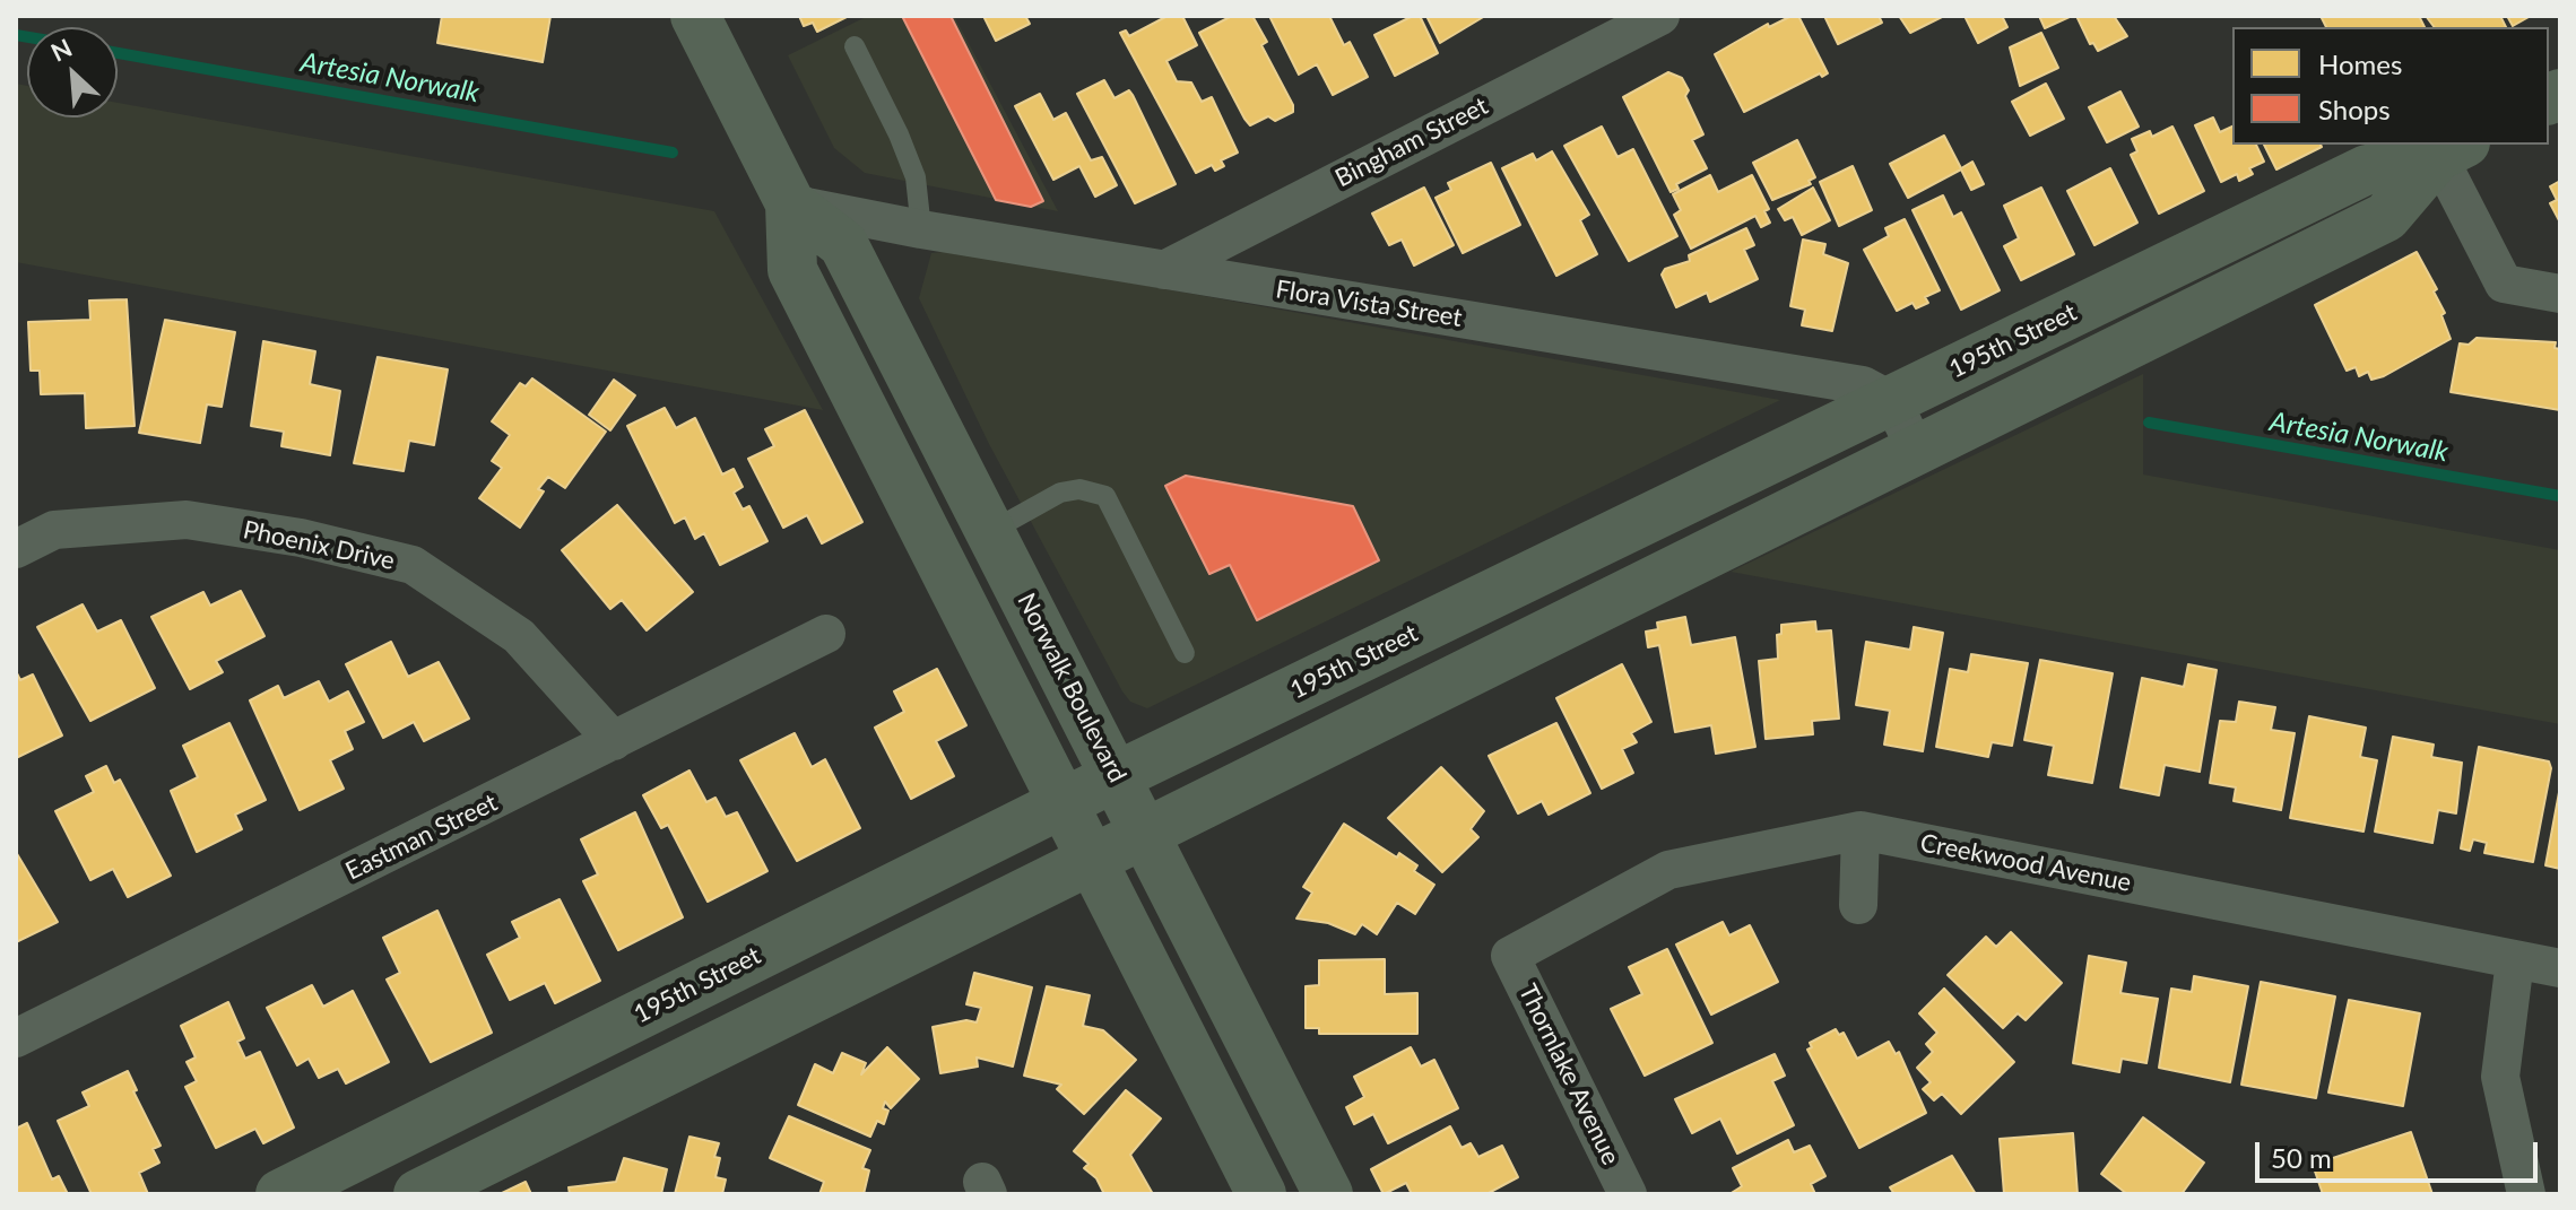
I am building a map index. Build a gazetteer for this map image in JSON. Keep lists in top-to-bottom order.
{
  "streets": {
    "street": [
      "Bingham Street",
      "Flora Vista Street",
      "195th Street",
      "Phoenix Drive",
      "Norwalk Boulevard",
      "Eastman Street",
      "Creekwood Avenue",
      "Thornlake Avenue"
    ]
  },
  "crossings": [
    ["Bingham Street", "Flora Vista Street"],
    ["Flora Vista Street", "195th Street"],
    ["Flora Vista Street", "Norwalk Boulevard"],
    ["195th Street", "Norwalk Boulevard"],
    ["Phoenix Drive", "Eastman Street"],
    ["Creekwood Avenue", "Thornlake Avenue"]
  ],
  "water": ["Artesia Norwalk"],
  "legend": ["Homes", "Shops"],
  "scale_bar": "50 m",
  "north": "top left"
}
